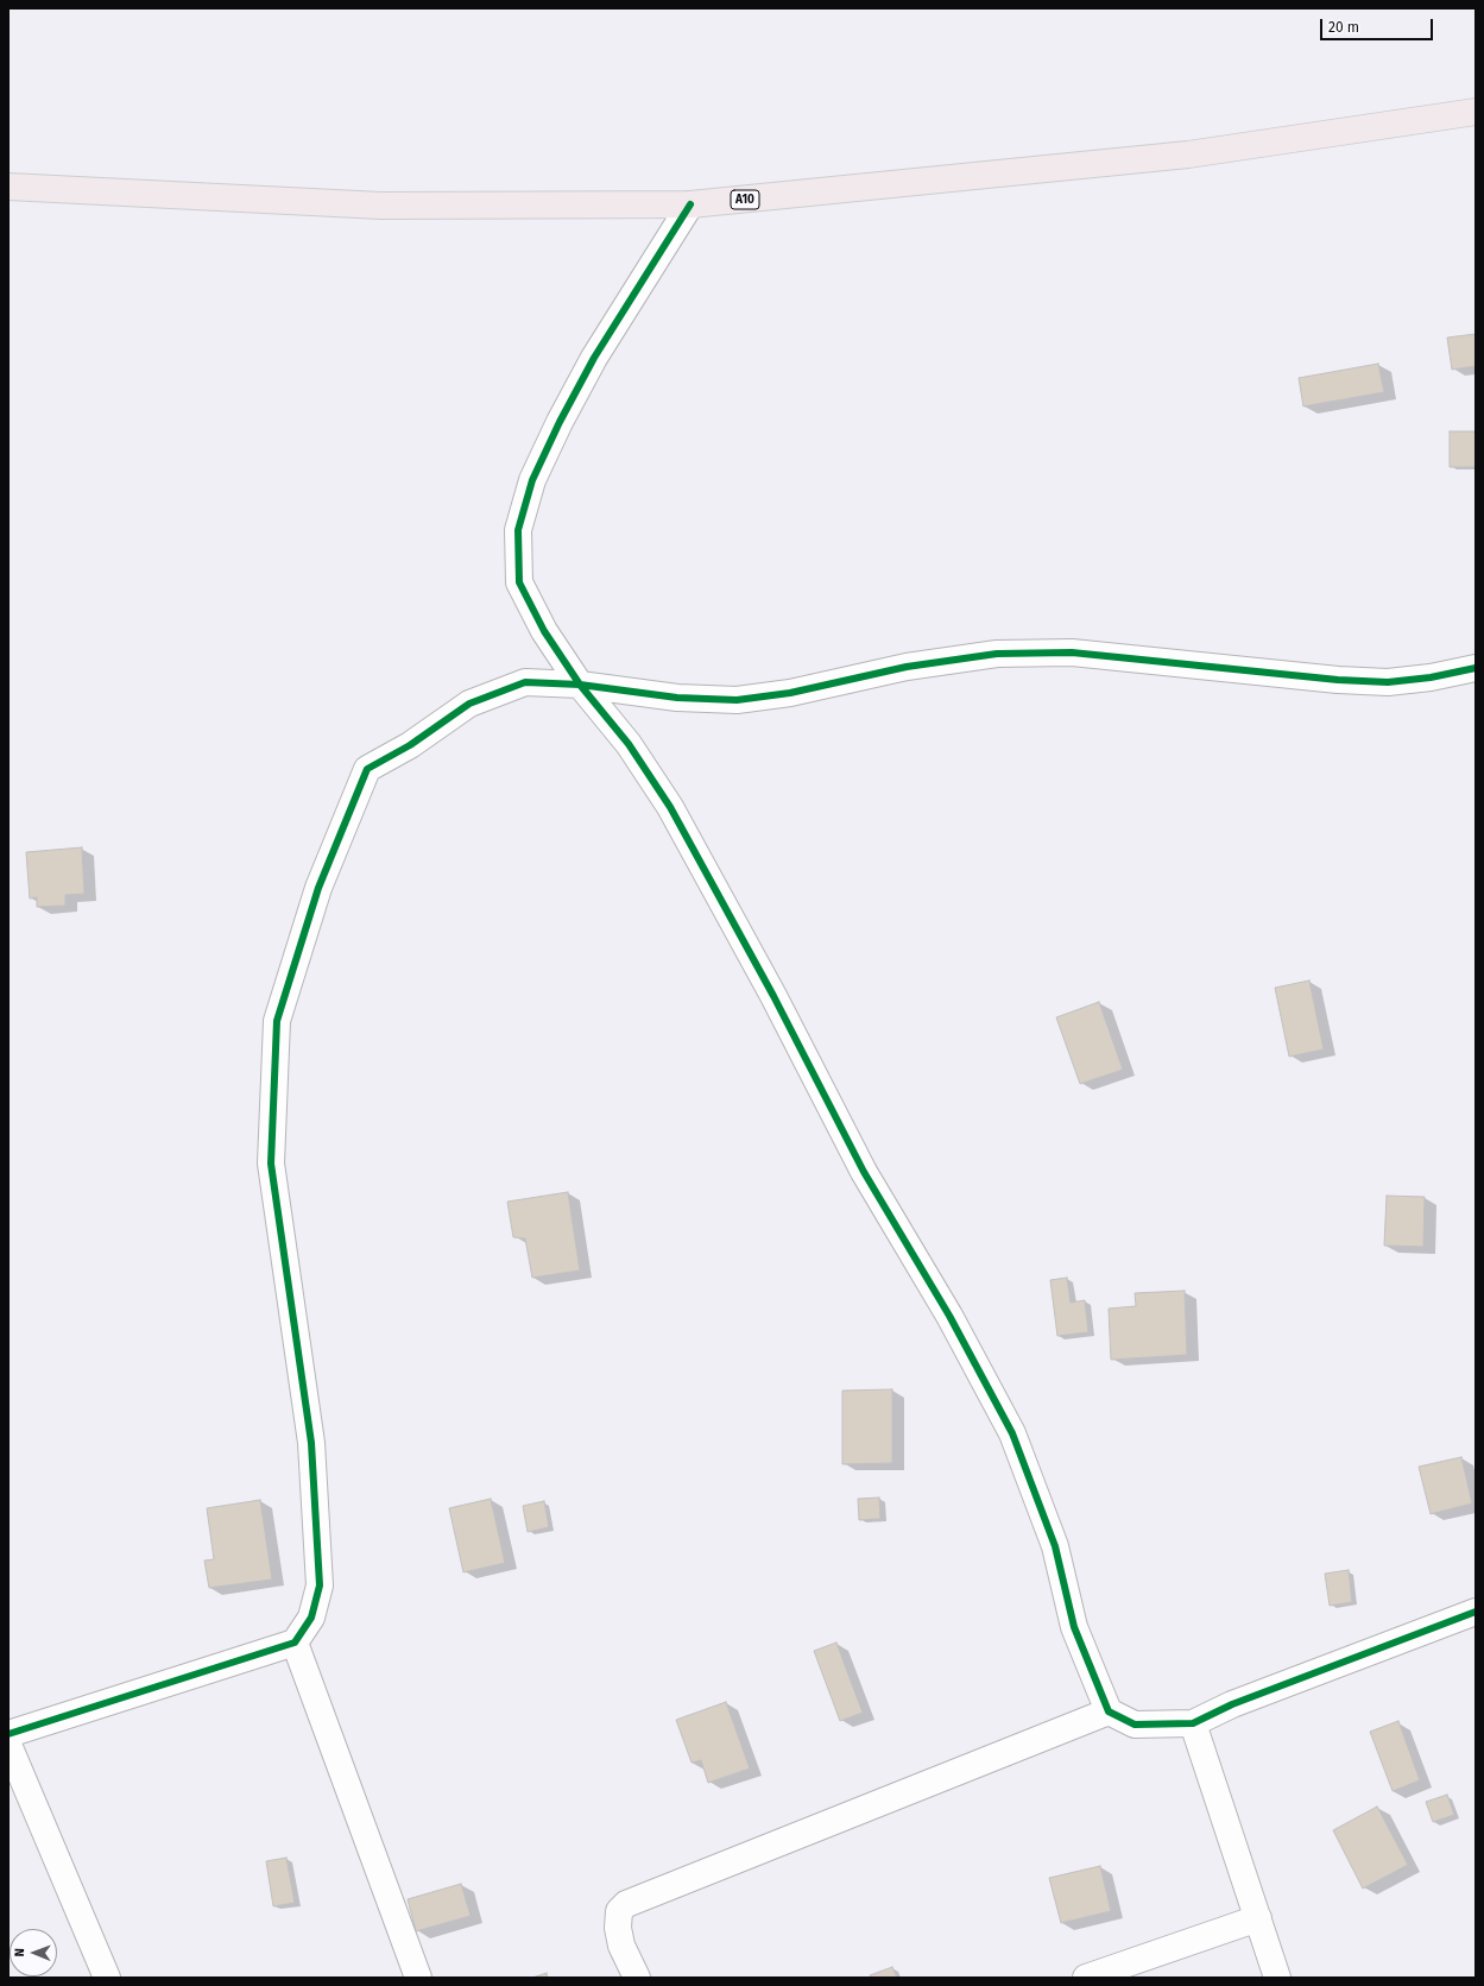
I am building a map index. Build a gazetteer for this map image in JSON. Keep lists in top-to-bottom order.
{
  "streets": {
    "main road": ["A10"]
  },
  "scale_bar": "20 m",
  "north": "left"
}
